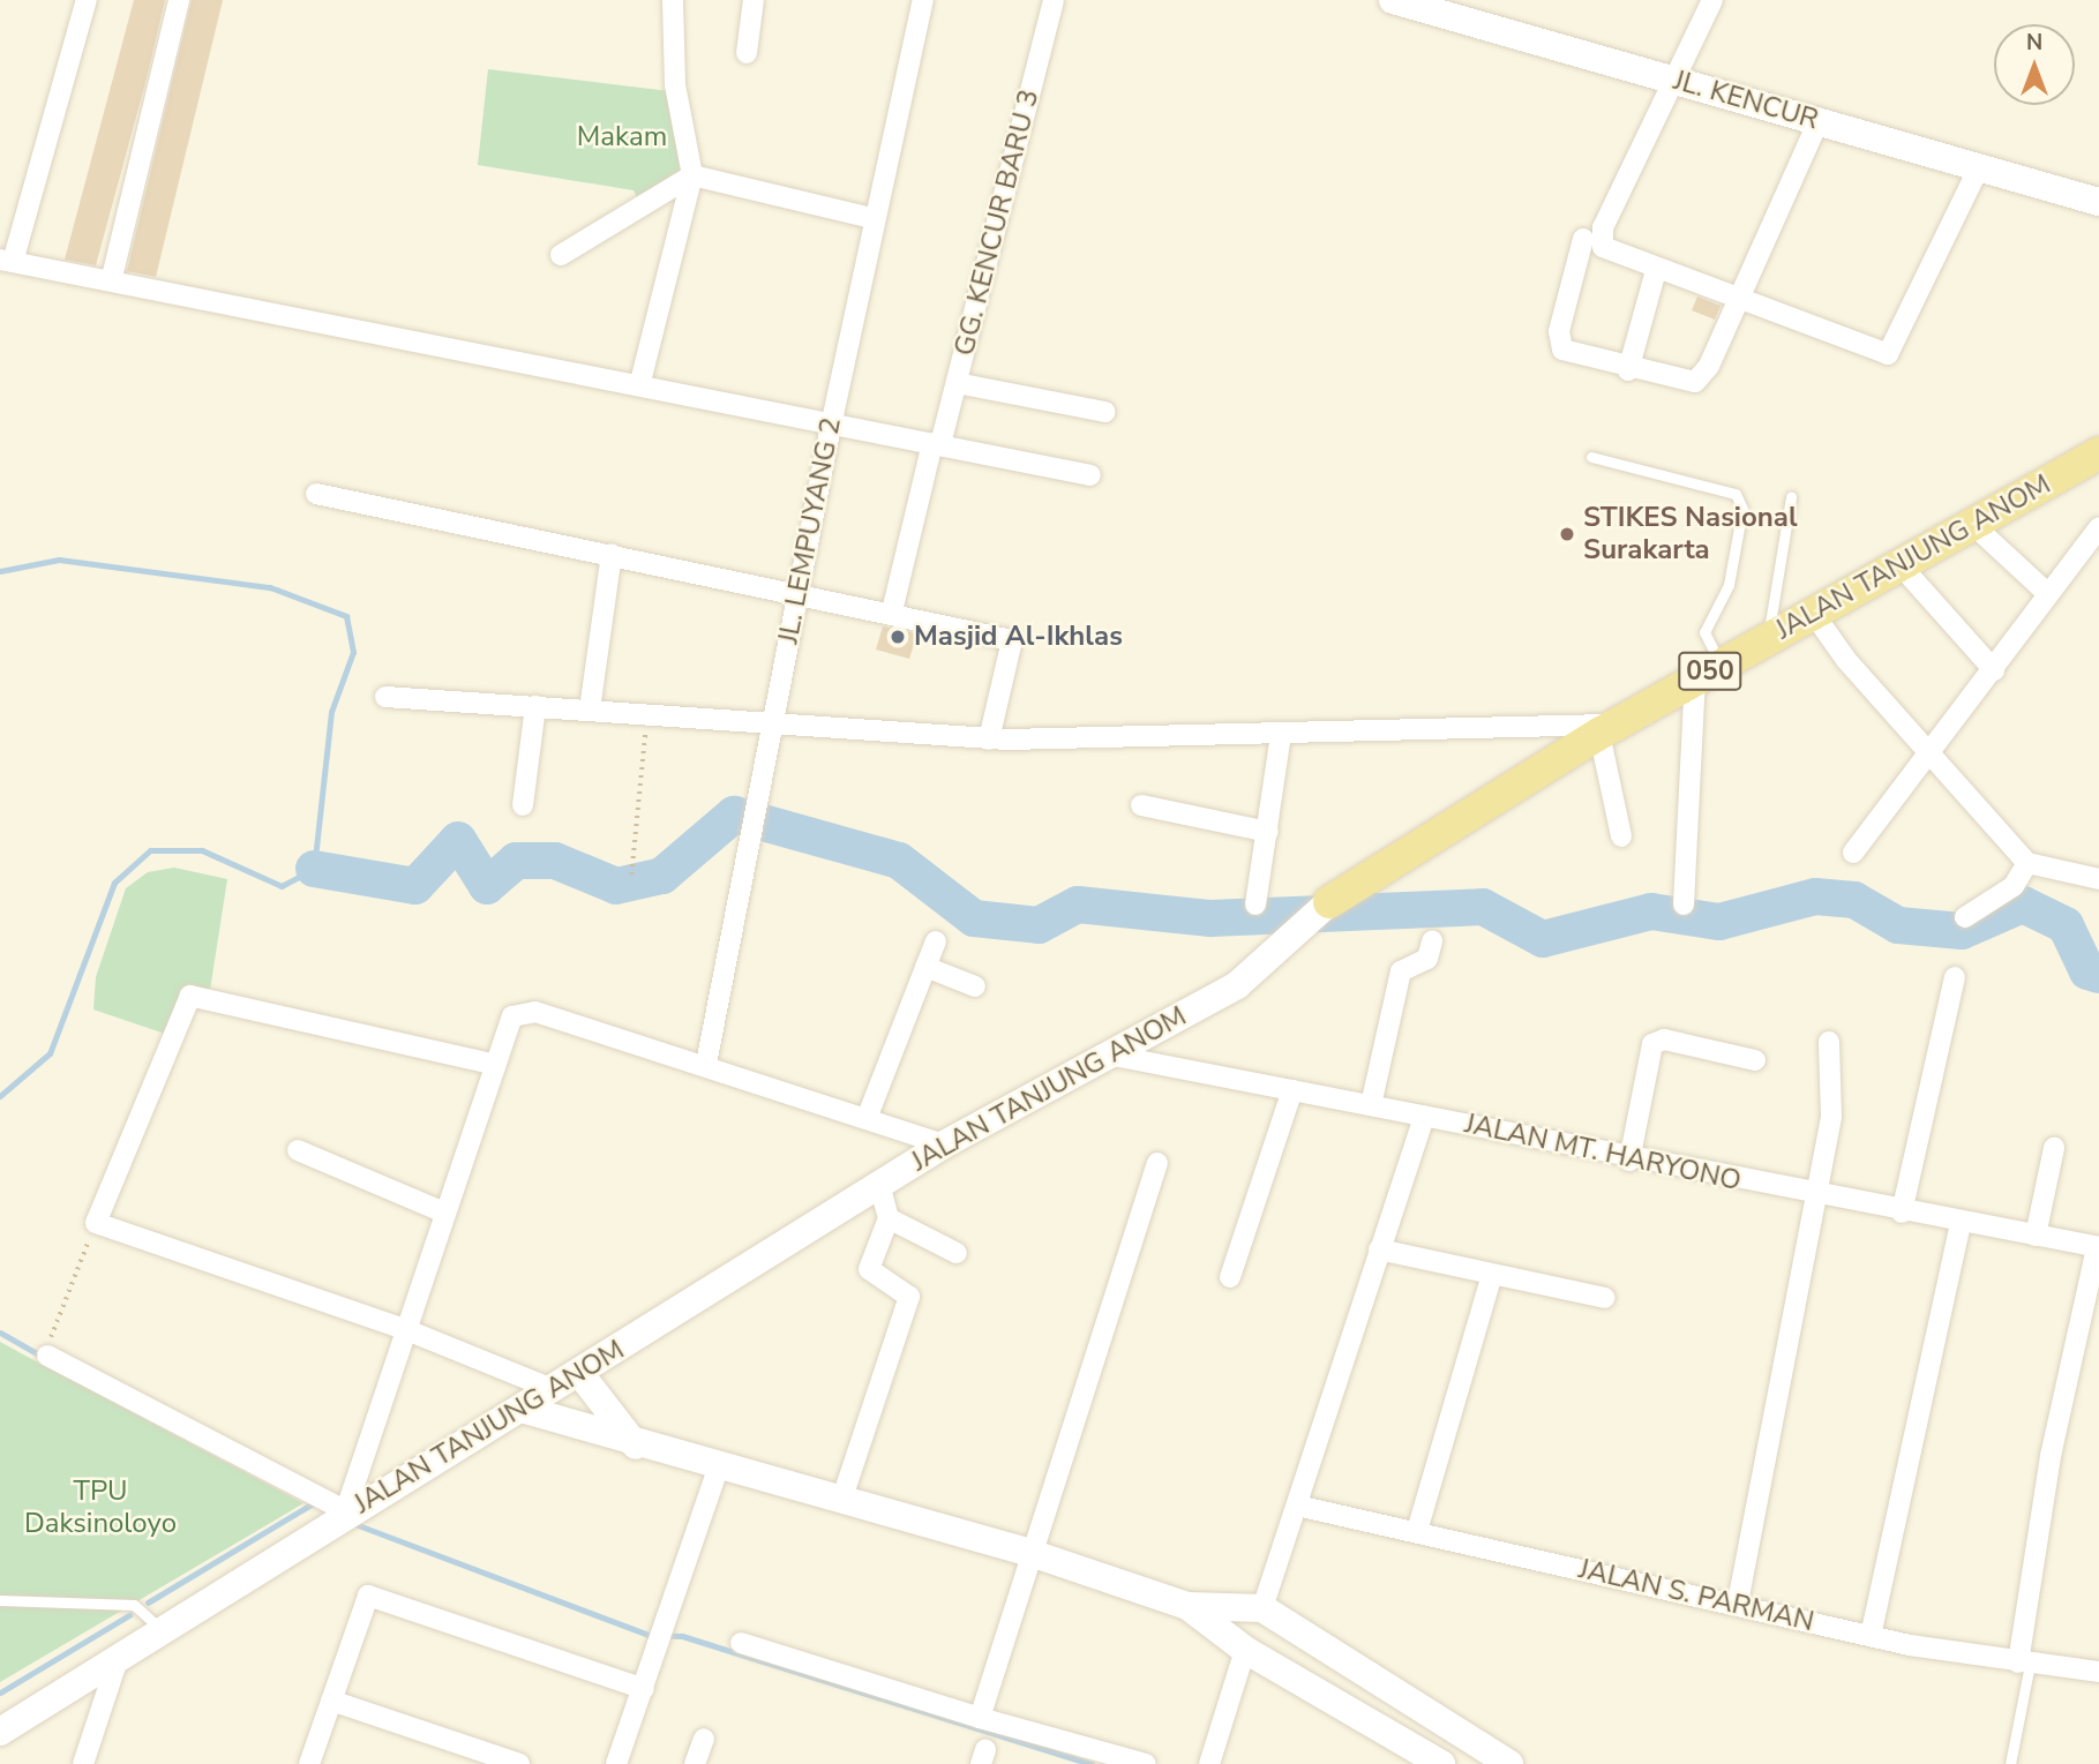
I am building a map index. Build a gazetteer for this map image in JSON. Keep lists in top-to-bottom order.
{
  "streets": {
    "main road": ["JALAN TANJUNG ANOM", "050"],
    "street": [
      "JL. KENCUR",
      "GG. KENCUR BARU 3",
      "JL. LEMPUYANG 2",
      "JALAN MT. HARYONO",
      "JALAN S. PARMAN"
    ]
  },
  "crossings": [
    ["JALAN TANJUNG ANOM", "JALAN MT. HARYONO"]
  ],
  "parks": ["Makam", "TPU Daksinoloyo"],
  "places": ["STIKES Nasional Surakarta", "Masjid Al-Ikhlas"],
  "north": "top"
}
